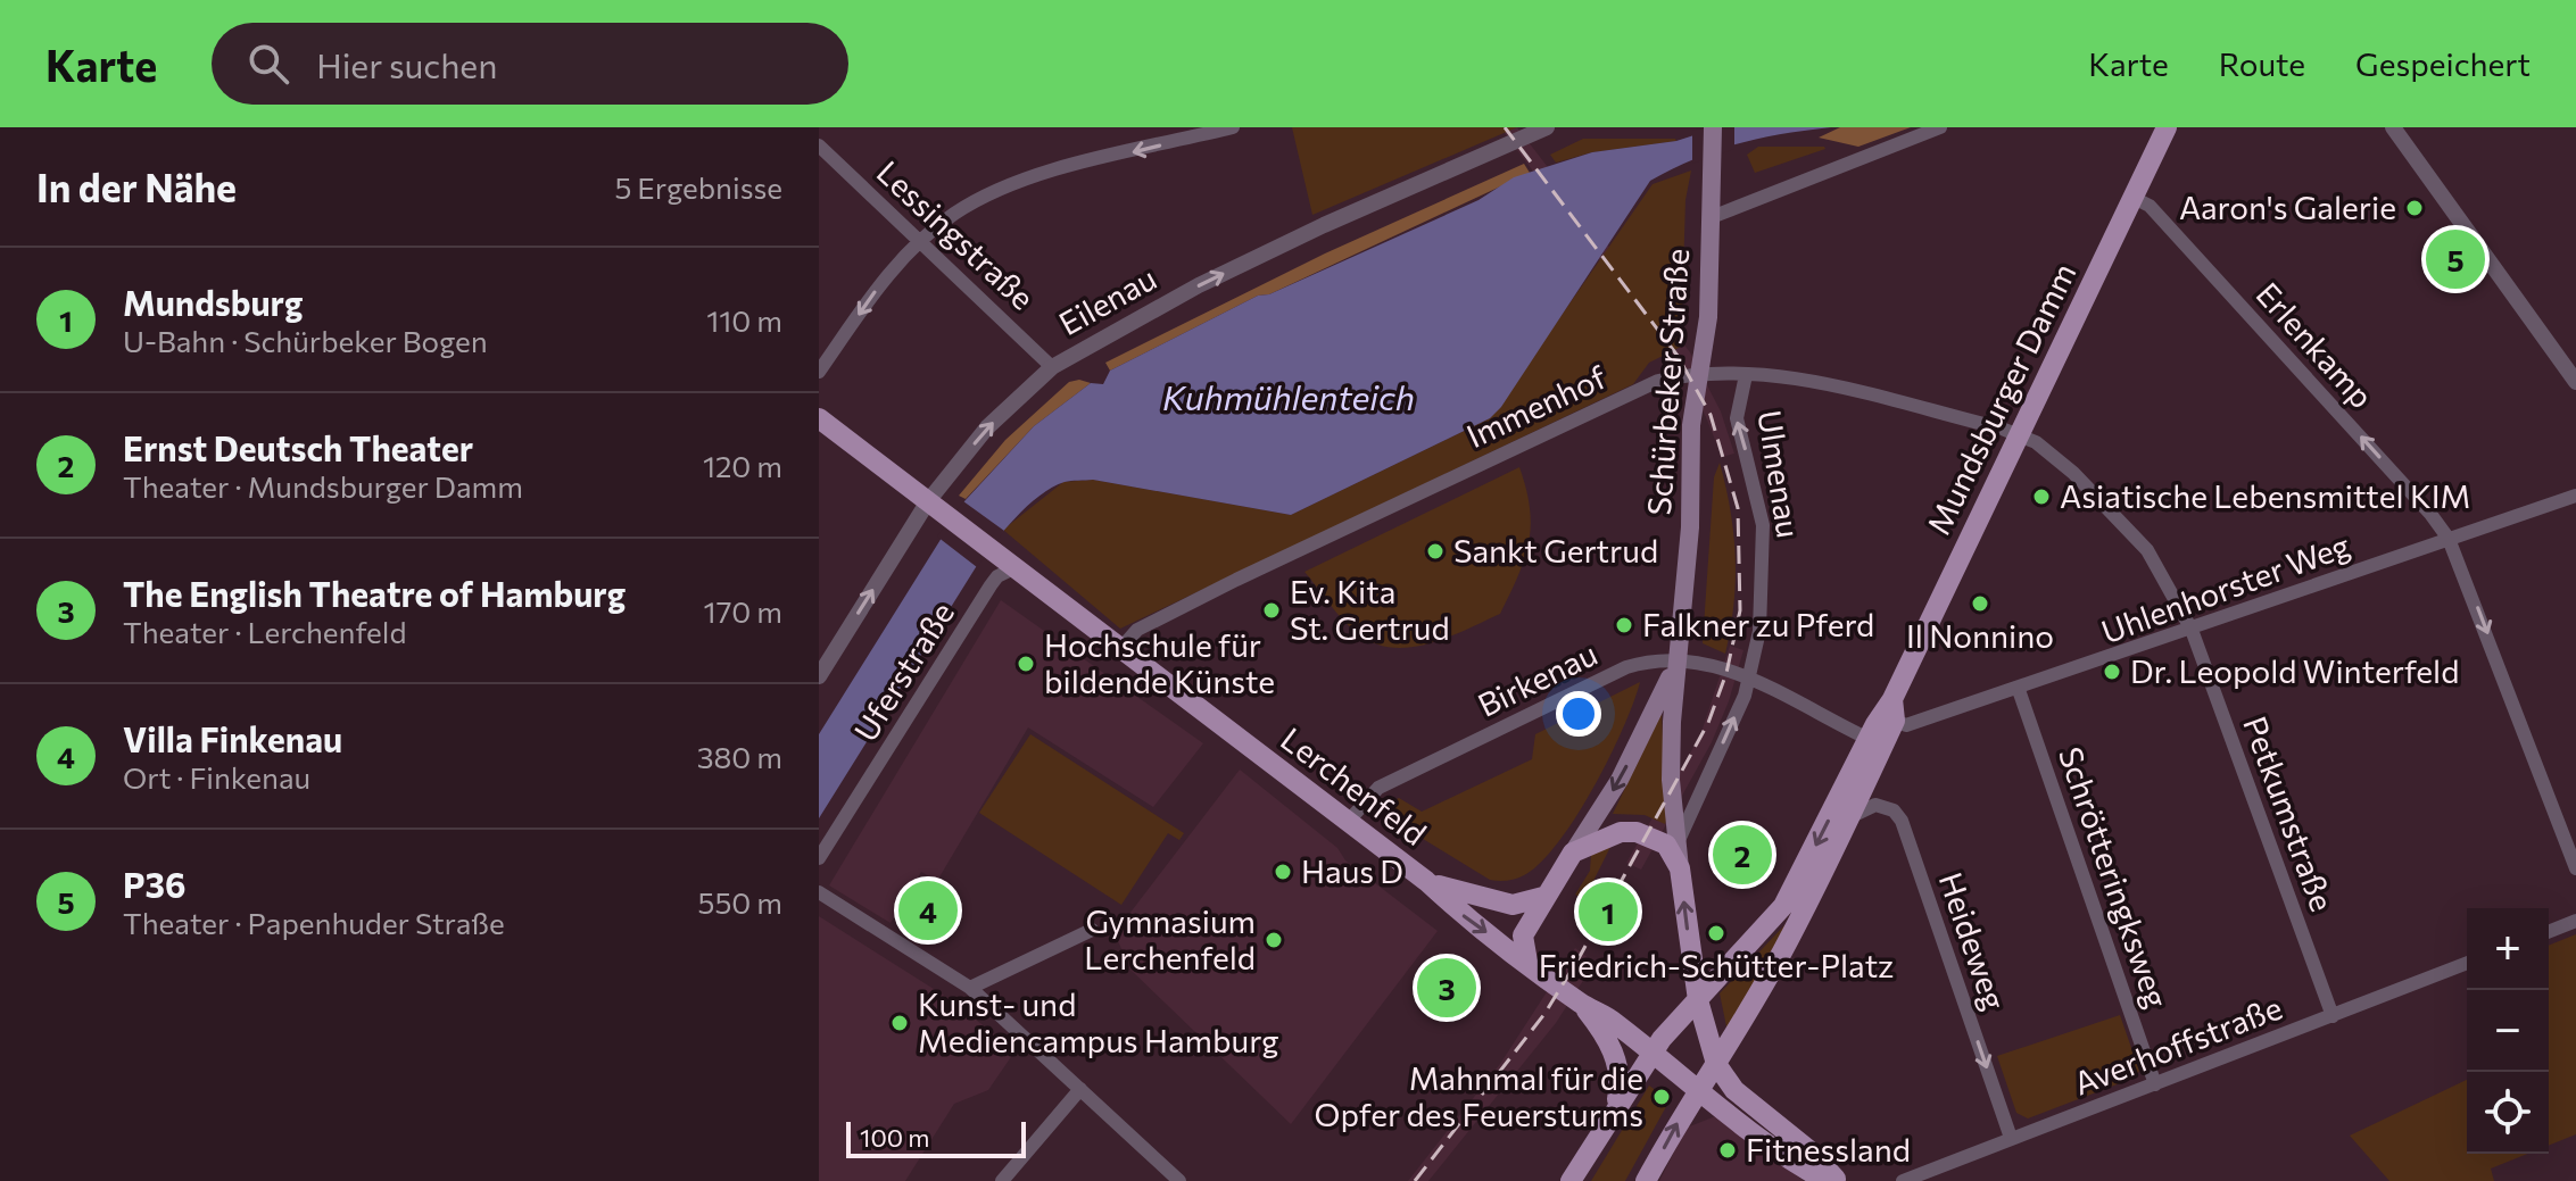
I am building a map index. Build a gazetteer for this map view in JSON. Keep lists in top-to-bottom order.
{
  "streets": {
    "main road": ["Schürbeker Straße", "Mundsburger Damm", "Lerchenfeld"],
    "street": [
      "Lessingstraße",
      "Eilenau",
      "Erlenkamp",
      "Immenhof",
      "Ulmenau",
      "Uhlenhorster Weg",
      "Uferstraße",
      "Birkenau",
      "Petkumstraße",
      "Schrötteringksweg",
      "Heideweg",
      "Averhoffstraße"
    ]
  },
  "crossings": [
    ["Lessingstraße", "Eilenau"],
    ["Eilenau", "Lerchenfeld"],
    ["Erlenkamp", "Mundsburger Damm"],
    ["Erlenkamp", "Uhlenhorster Weg"],
    ["Schürbeker Straße", "Mundsburger Damm"],
    ["Schürbeker Straße", "Immenhof"],
    ["Schürbeker Straße", "Ulmenau"],
    ["Schürbeker Straße", "Birkenau"],
    ["Schürbeker Straße", "Lerchenfeld"],
    ["Mundsburger Damm", "Immenhof"],
    ["Mundsburger Damm", "Birkenau"],
    ["Mundsburger Damm", "Lerchenfeld"],
    ["Immenhof", "Ulmenau"],
    ["Immenhof", "Uhlenhorster Weg"],
    ["Immenhof", "Lerchenfeld"],
    ["Immenhof", "Petkumstraße"],
    ["Ulmenau", "Birkenau"],
    ["Uhlenhorster Weg", "Petkumstraße"],
    ["Uhlenhorster Weg", "Schrötteringksweg"],
    ["Uferstraße", "Lerchenfeld"],
    ["Birkenau", "Lerchenfeld"],
    ["Petkumstraße", "Averhoffstraße"],
    ["Schrötteringksweg", "Averhoffstraße"],
    ["Heideweg", "Averhoffstraße"]
  ],
  "one_way": ["Eilenau", "Ulmenau", "Heideweg"],
  "water": ["Kuhmühlenteich"],
  "places": [
    "Aaron's Galerie",
    "Asiatische Lebensmittel KIM",
    "Sankt Gertrud",
    "Il Nonnino",
    "Ev. Kita St. Gertrud",
    "Falkner zu Pferd",
    "Hochschule für bildende Künste",
    "Dr. Leopold Winterfeld",
    "Haus D",
    "Friedrich-Schütter-Platz",
    "Gymnasium Lerchenfeld",
    "Kunst- und Mediencampus Hamburg",
    "Mahnmal für die Opfer des Feuersturms",
    "Fitnessland"
  ],
  "scale_bar": "100 m",
  "page": {
    "header": "Karte",
    "search": "Hier suchen",
    "nav": ["Karte", "Route", "Gespeichert"],
    "heading": ["In der Nähe", "5 Ergebnisse"],
    "pins": [
      "5",
      "2",
      "4",
      "1",
      "3"
    ],
    "list": [
      {
        "mark": "1",
        "name": "Mundsburg",
        "note": "U-Bahn · Schürbeker Bogen",
        "value": "110 m"
      },
      {
        "mark": "2",
        "name": "Ernst Deutsch Theater",
        "note": "Theater · Mundsburger Damm",
        "value": "120 m"
      },
      {
        "mark": "3",
        "name": "The English Theatre of Hamburg",
        "note": "Theater · Lerchenfeld",
        "value": "170 m"
      },
      {
        "mark": "4",
        "name": "Villa Finkenau",
        "note": "Ort · Finkenau",
        "value": "380 m"
      },
      {
        "mark": "5",
        "name": "P36",
        "note": "Theater · Papenhuder Straße",
        "value": "550 m"
      }
    ],
    "map_buttons": ["+", "−"],
    "scale": "100 m"
  }
}
